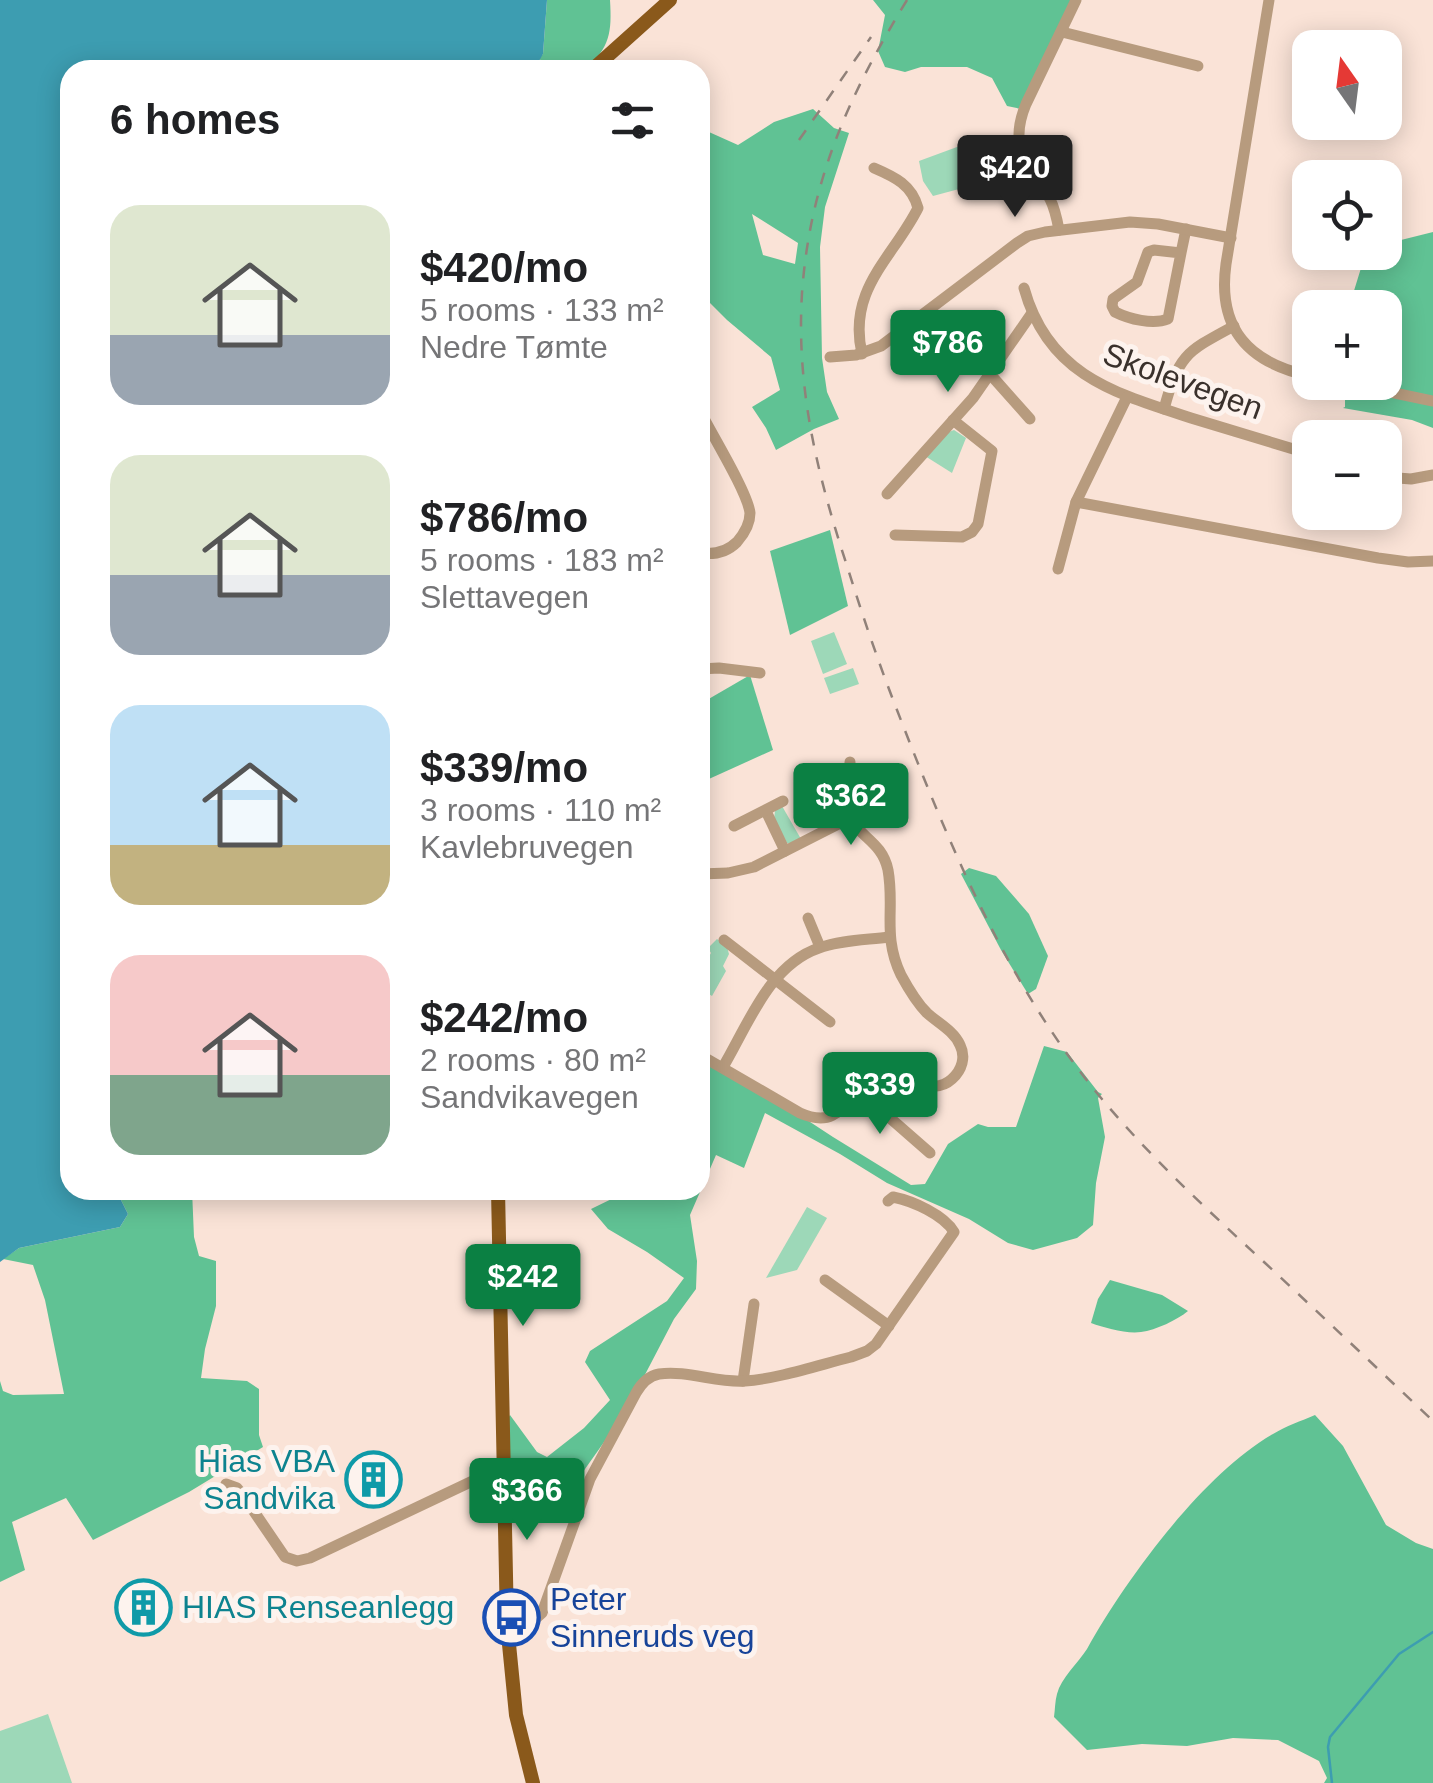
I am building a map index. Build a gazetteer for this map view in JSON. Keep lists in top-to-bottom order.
{
  "streets": {
    "street": ["Skolevegen"]
  },
  "places": {
    "building": ["Hias VBA Sandvika", "HIAS Renseanlegg"],
    "bus stop": ["Peter Sinneruds veg"]
  },
  "north": "top",
  "page": {
    "map_buttons": ["+", "−"],
    "heading": "6 homes",
    "price": [
      "$420",
      "$786",
      "$362",
      "$339",
      "$242",
      "$366"
    ],
    "list": [
      {
        "name": "$420/mo",
        "note": "5 rooms · 133 m² · Nedre Tømte"
      },
      {
        "name": "$786/mo",
        "note": "5 rooms · 183 m² · Slettavegen"
      },
      {
        "name": "$339/mo",
        "note": "3 rooms · 110 m² · Kavlebruvegen"
      },
      {
        "name": "$242/mo",
        "note": "2 rooms · 80 m² · Sandvikavegen"
      }
    ]
  }
}
